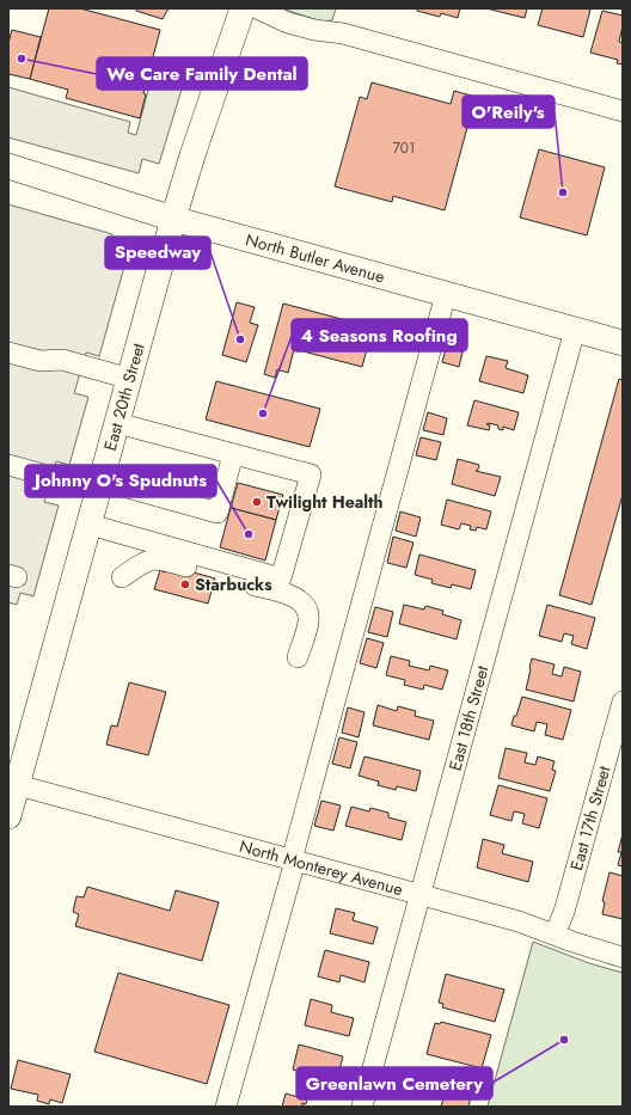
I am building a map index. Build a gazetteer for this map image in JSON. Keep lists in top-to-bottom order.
{
  "streets": {
    "main road": ["North Butler Avenue", "East 20th Street"],
    "street": ["East 18th Street", "East 17th Street", "North Monterey Avenue"]
  },
  "crossings": [
    ["North Butler Avenue", "East 20th Street"],
    ["North Butler Avenue", "East 18th Street"],
    ["East 20th Street", "North Monterey Avenue"],
    ["East 18th Street", "North Monterey Avenue"],
    ["East 17th Street", "North Monterey Avenue"]
  ],
  "places": [
    "We Care Family Dental",
    "O'Reily's",
    "Speedway",
    "4 Seasons Roofing",
    "Twilight Health",
    "Johnny O's Spudnuts",
    "Starbucks",
    "Greenlawn Cemetery"
  ],
  "house_numbers": ["701"]
}
